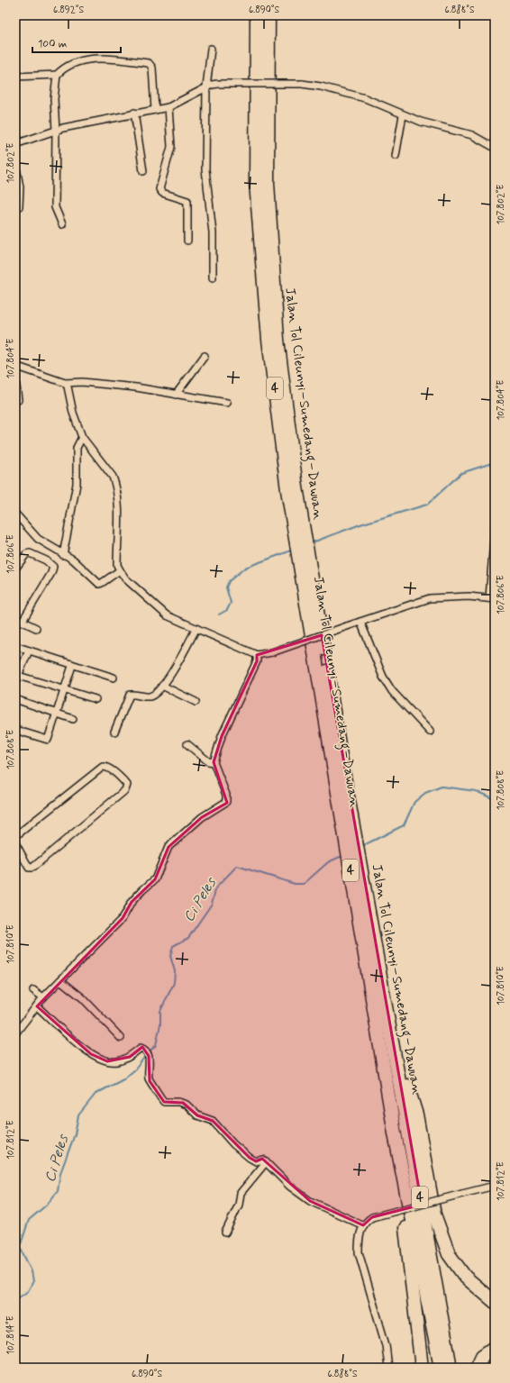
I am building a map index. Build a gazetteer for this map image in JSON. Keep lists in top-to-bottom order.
{
  "streets": {
    "highway": ["4", "Jalan Tol Cileunyi–Sumedang–Dawuan"]
  },
  "water": ["Ci Peles"],
  "scale_bar": "100 m",
  "coordinates": [
    "6.892°S",
    "6.890°S",
    "6.888°S",
    "107.802°E",
    "107.804°E",
    "107.806°E",
    "107.808°E",
    "107.810°E",
    "107.812°E",
    "107.814°E"
  ]
}
